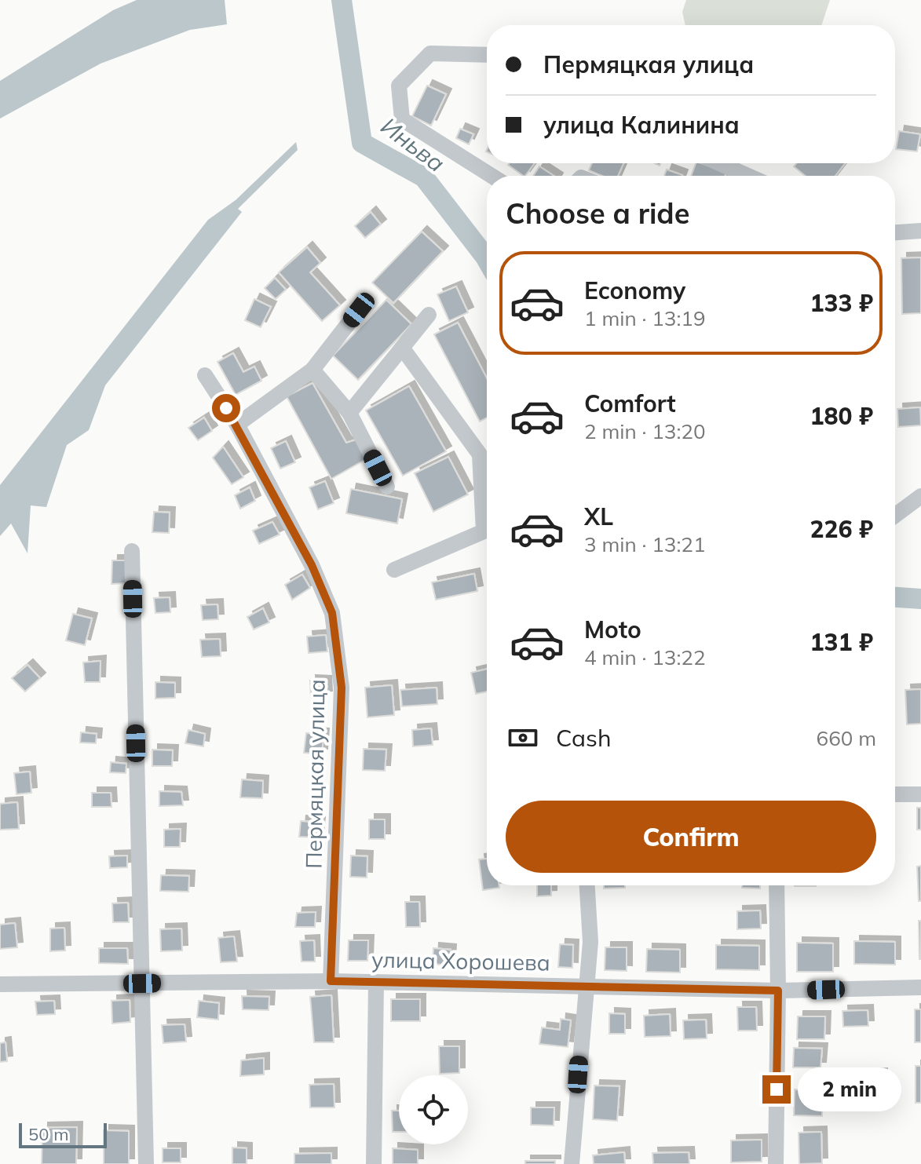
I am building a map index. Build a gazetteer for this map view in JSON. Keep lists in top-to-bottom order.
{
  "streets": {
    "street": ["Пермяцкая улица", "улица Хорошева"]
  },
  "crossings": [
    ["Пермяцкая улица", "улица Хорошева"]
  ],
  "water": ["Иньва"],
  "scale_bar": "50 m",
  "page": {
    "banner": ["Пермяцкая улица", "улица Калинина"],
    "heading": "Choose a ride",
    "list": [
      {
        "name": "Economy",
        "note": "1 min · 13:19",
        "value": "133 ₽"
      },
      {
        "name": "Comfort",
        "note": "2 min · 13:20",
        "value": "180 ₽"
      },
      {
        "name": "XL",
        "note": "3 min · 13:21",
        "value": "226 ₽"
      },
      {
        "name": "Moto",
        "note": "4 min · 13:22",
        "value": "131 ₽"
      }
    ],
    "pay": ["Cash", "660 m"],
    "buttons": "Confirm",
    "bubble": "2 min",
    "scale": "50 m"
  }
}
